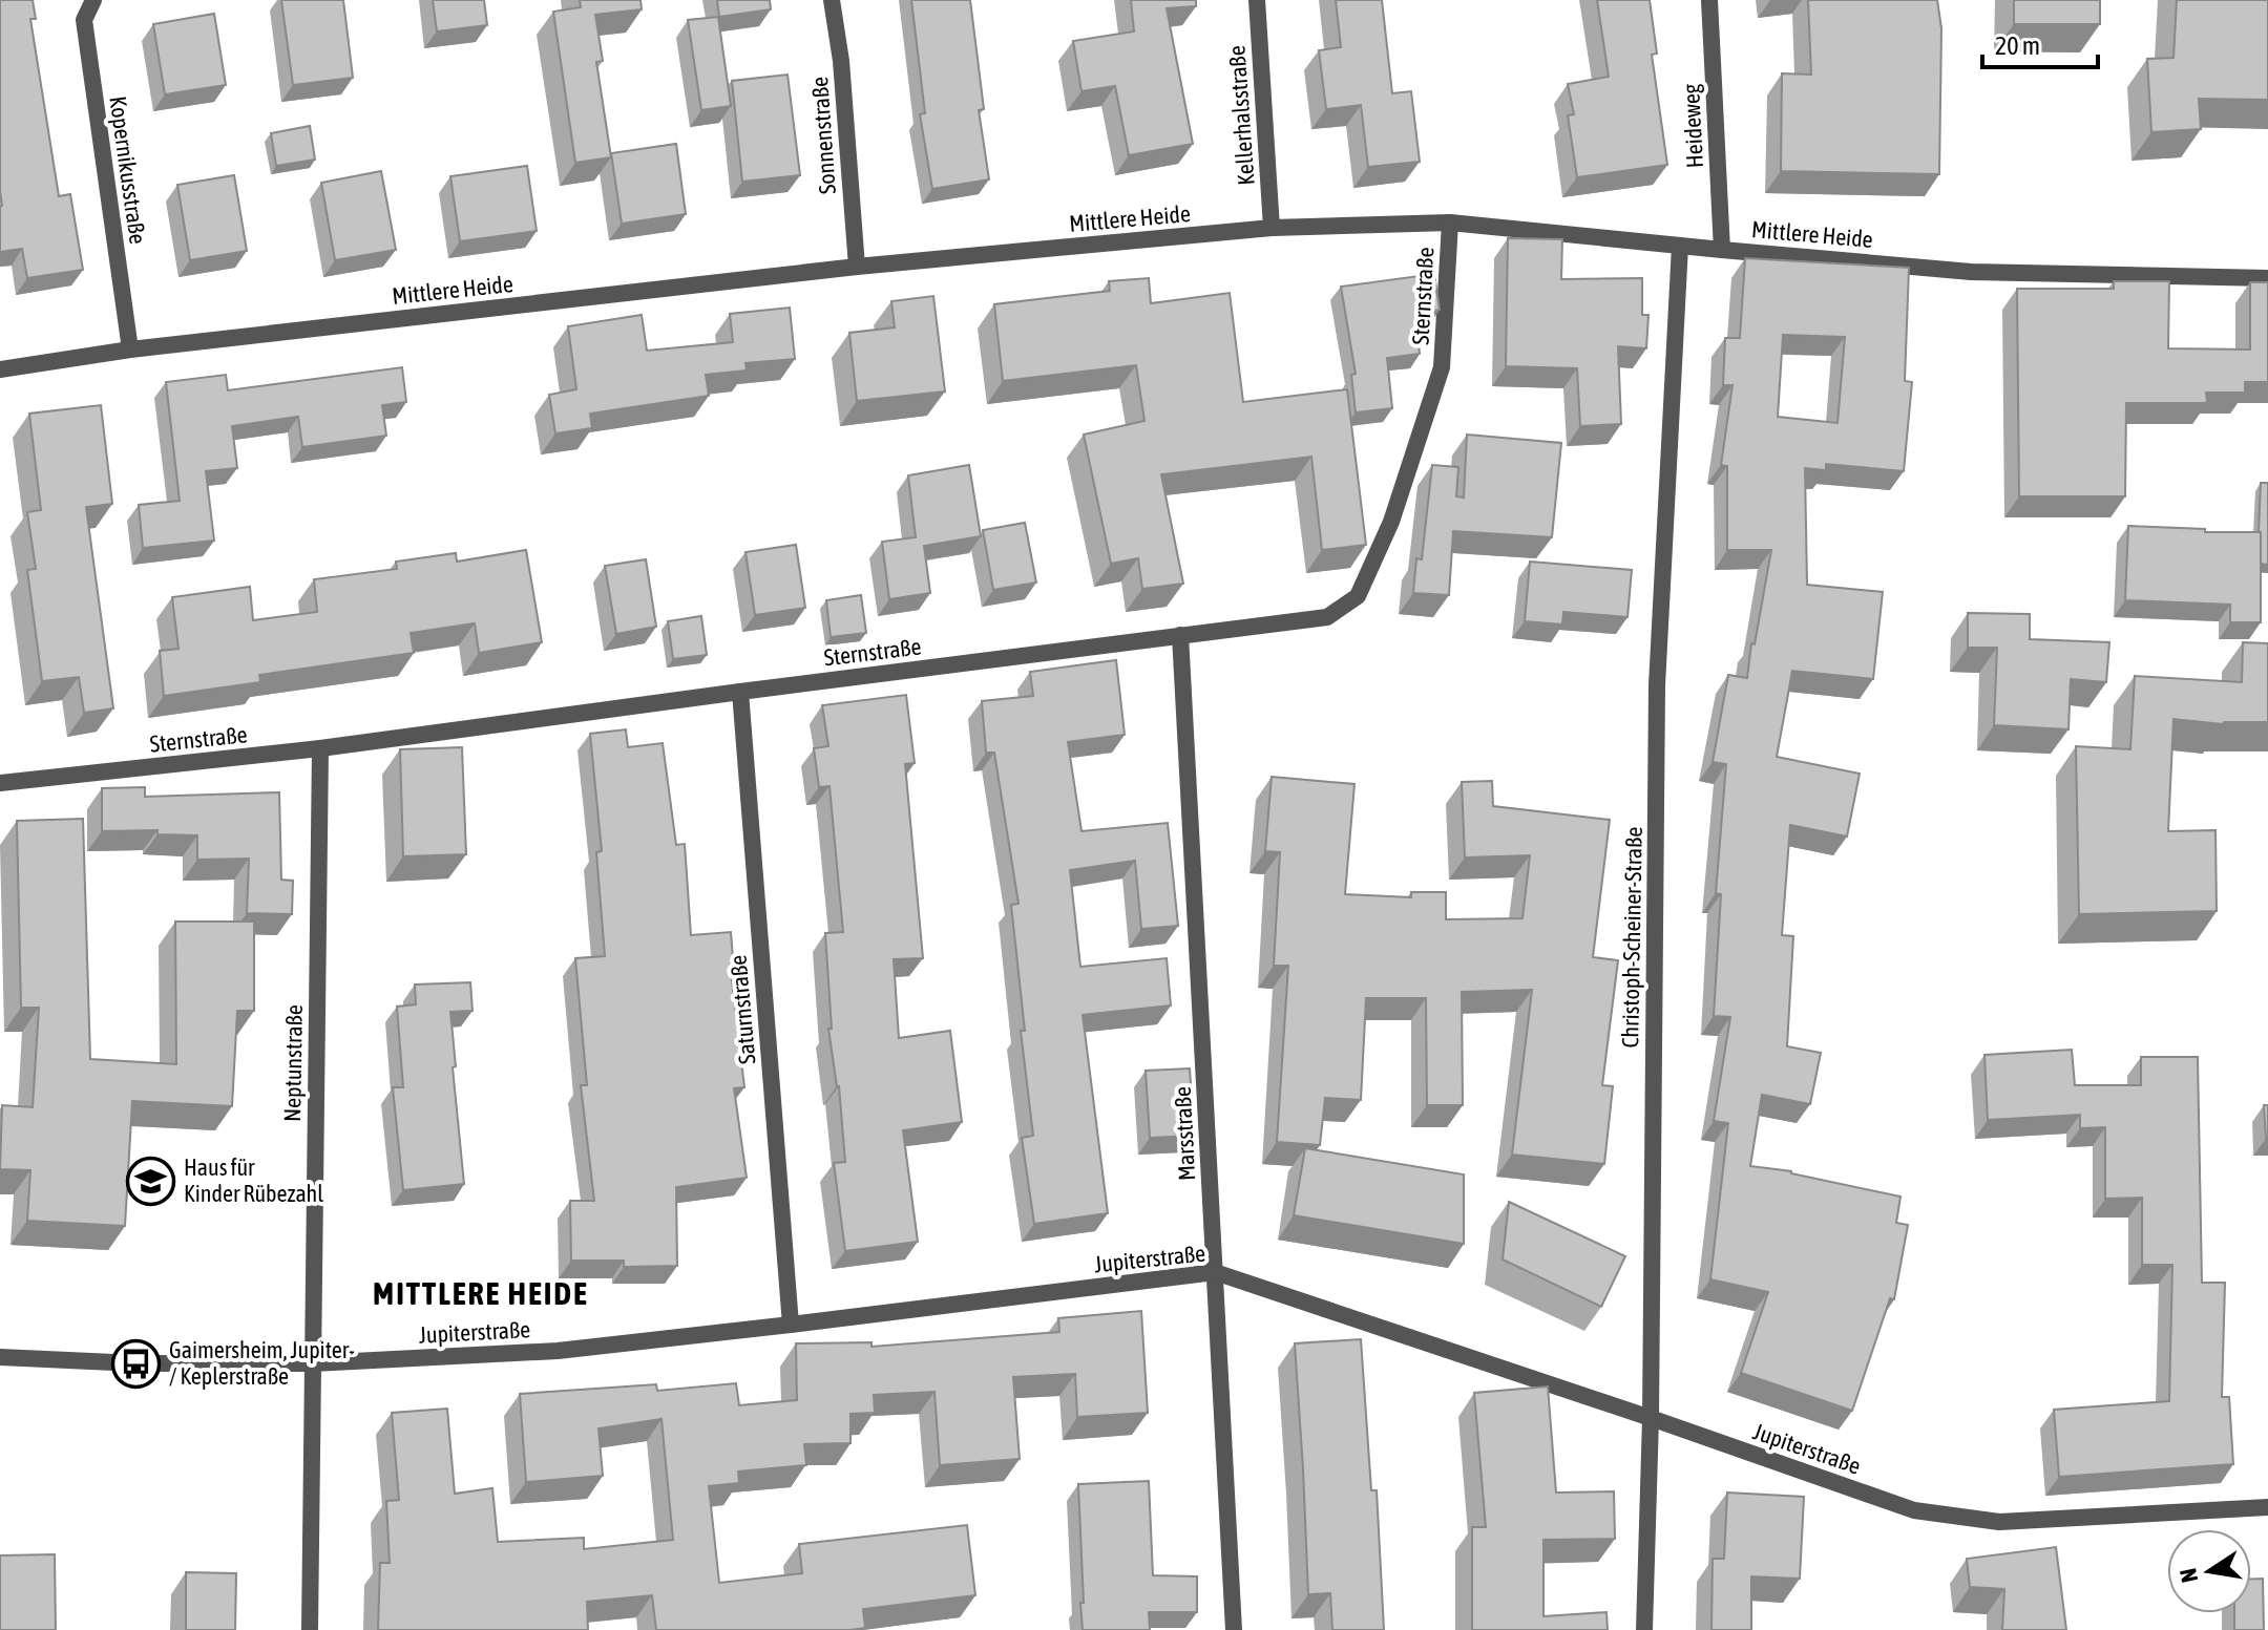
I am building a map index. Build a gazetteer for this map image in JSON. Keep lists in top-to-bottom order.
{
  "streets": {
    "street": [
      "Kellerhalsstraße",
      "Heideweg",
      "Sonnenstraße",
      "Kopernikusstraße",
      "Mittlere Heide",
      "Sternstraße",
      "Christoph-Scheiner-Straße",
      "Saturnstraße",
      "Neptunstraße",
      "Marsstraße",
      "Jupiterstraße"
    ]
  },
  "crossings": [
    ["Kellerhalsstraße", "Mittlere Heide"],
    ["Heideweg", "Mittlere Heide"],
    ["Sonnenstraße", "Mittlere Heide"],
    ["Kopernikusstraße", "Mittlere Heide"],
    ["Mittlere Heide", "Sternstraße"],
    ["Mittlere Heide", "Christoph-Scheiner-Straße"],
    ["Sternstraße", "Saturnstraße"],
    ["Sternstraße", "Neptunstraße"],
    ["Sternstraße", "Marsstraße"],
    ["Christoph-Scheiner-Straße", "Jupiterstraße"],
    ["Saturnstraße", "Jupiterstraße"],
    ["Neptunstraße", "Jupiterstraße"],
    ["Marsstraße", "Jupiterstraße"]
  ],
  "districts": ["MITTLERE HEIDE"],
  "places": {
    "school or university": ["Haus für Kinder Rübezahl"],
    "bus stop": ["Gaimersheim, Jupiter- / Keplerstraße"]
  },
  "scale_bar": "20 m",
  "north": "left"
}
